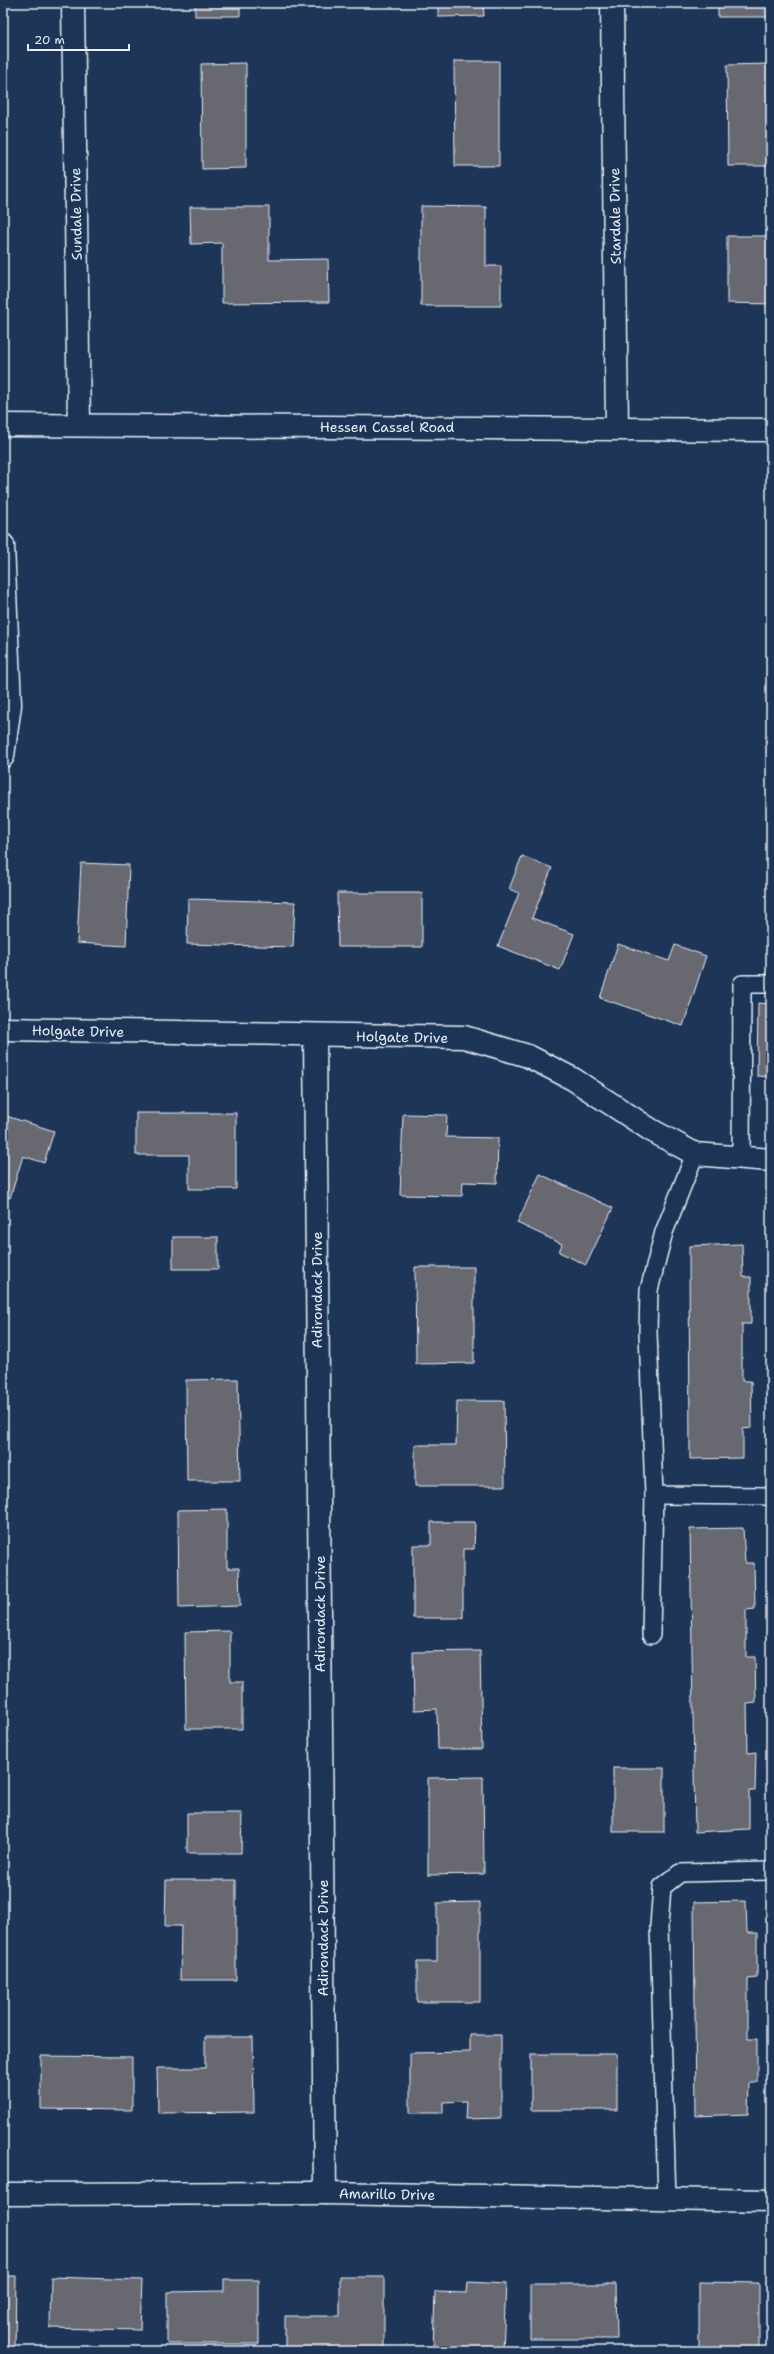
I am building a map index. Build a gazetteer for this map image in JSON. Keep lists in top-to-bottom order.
{
  "streets": {
    "street": [
      "Sundale Drive",
      "Stardale Drive",
      "Hessen Cassel Road",
      "Holgate Drive",
      "Adirondack Drive",
      "Amarillo Drive"
    ]
  },
  "crossings": [
    ["Sundale Drive", "Hessen Cassel Road"],
    ["Stardale Drive", "Hessen Cassel Road"],
    ["Holgate Drive", "Adirondack Drive"],
    ["Adirondack Drive", "Amarillo Drive"]
  ],
  "scale_bar": "20 m"
}
